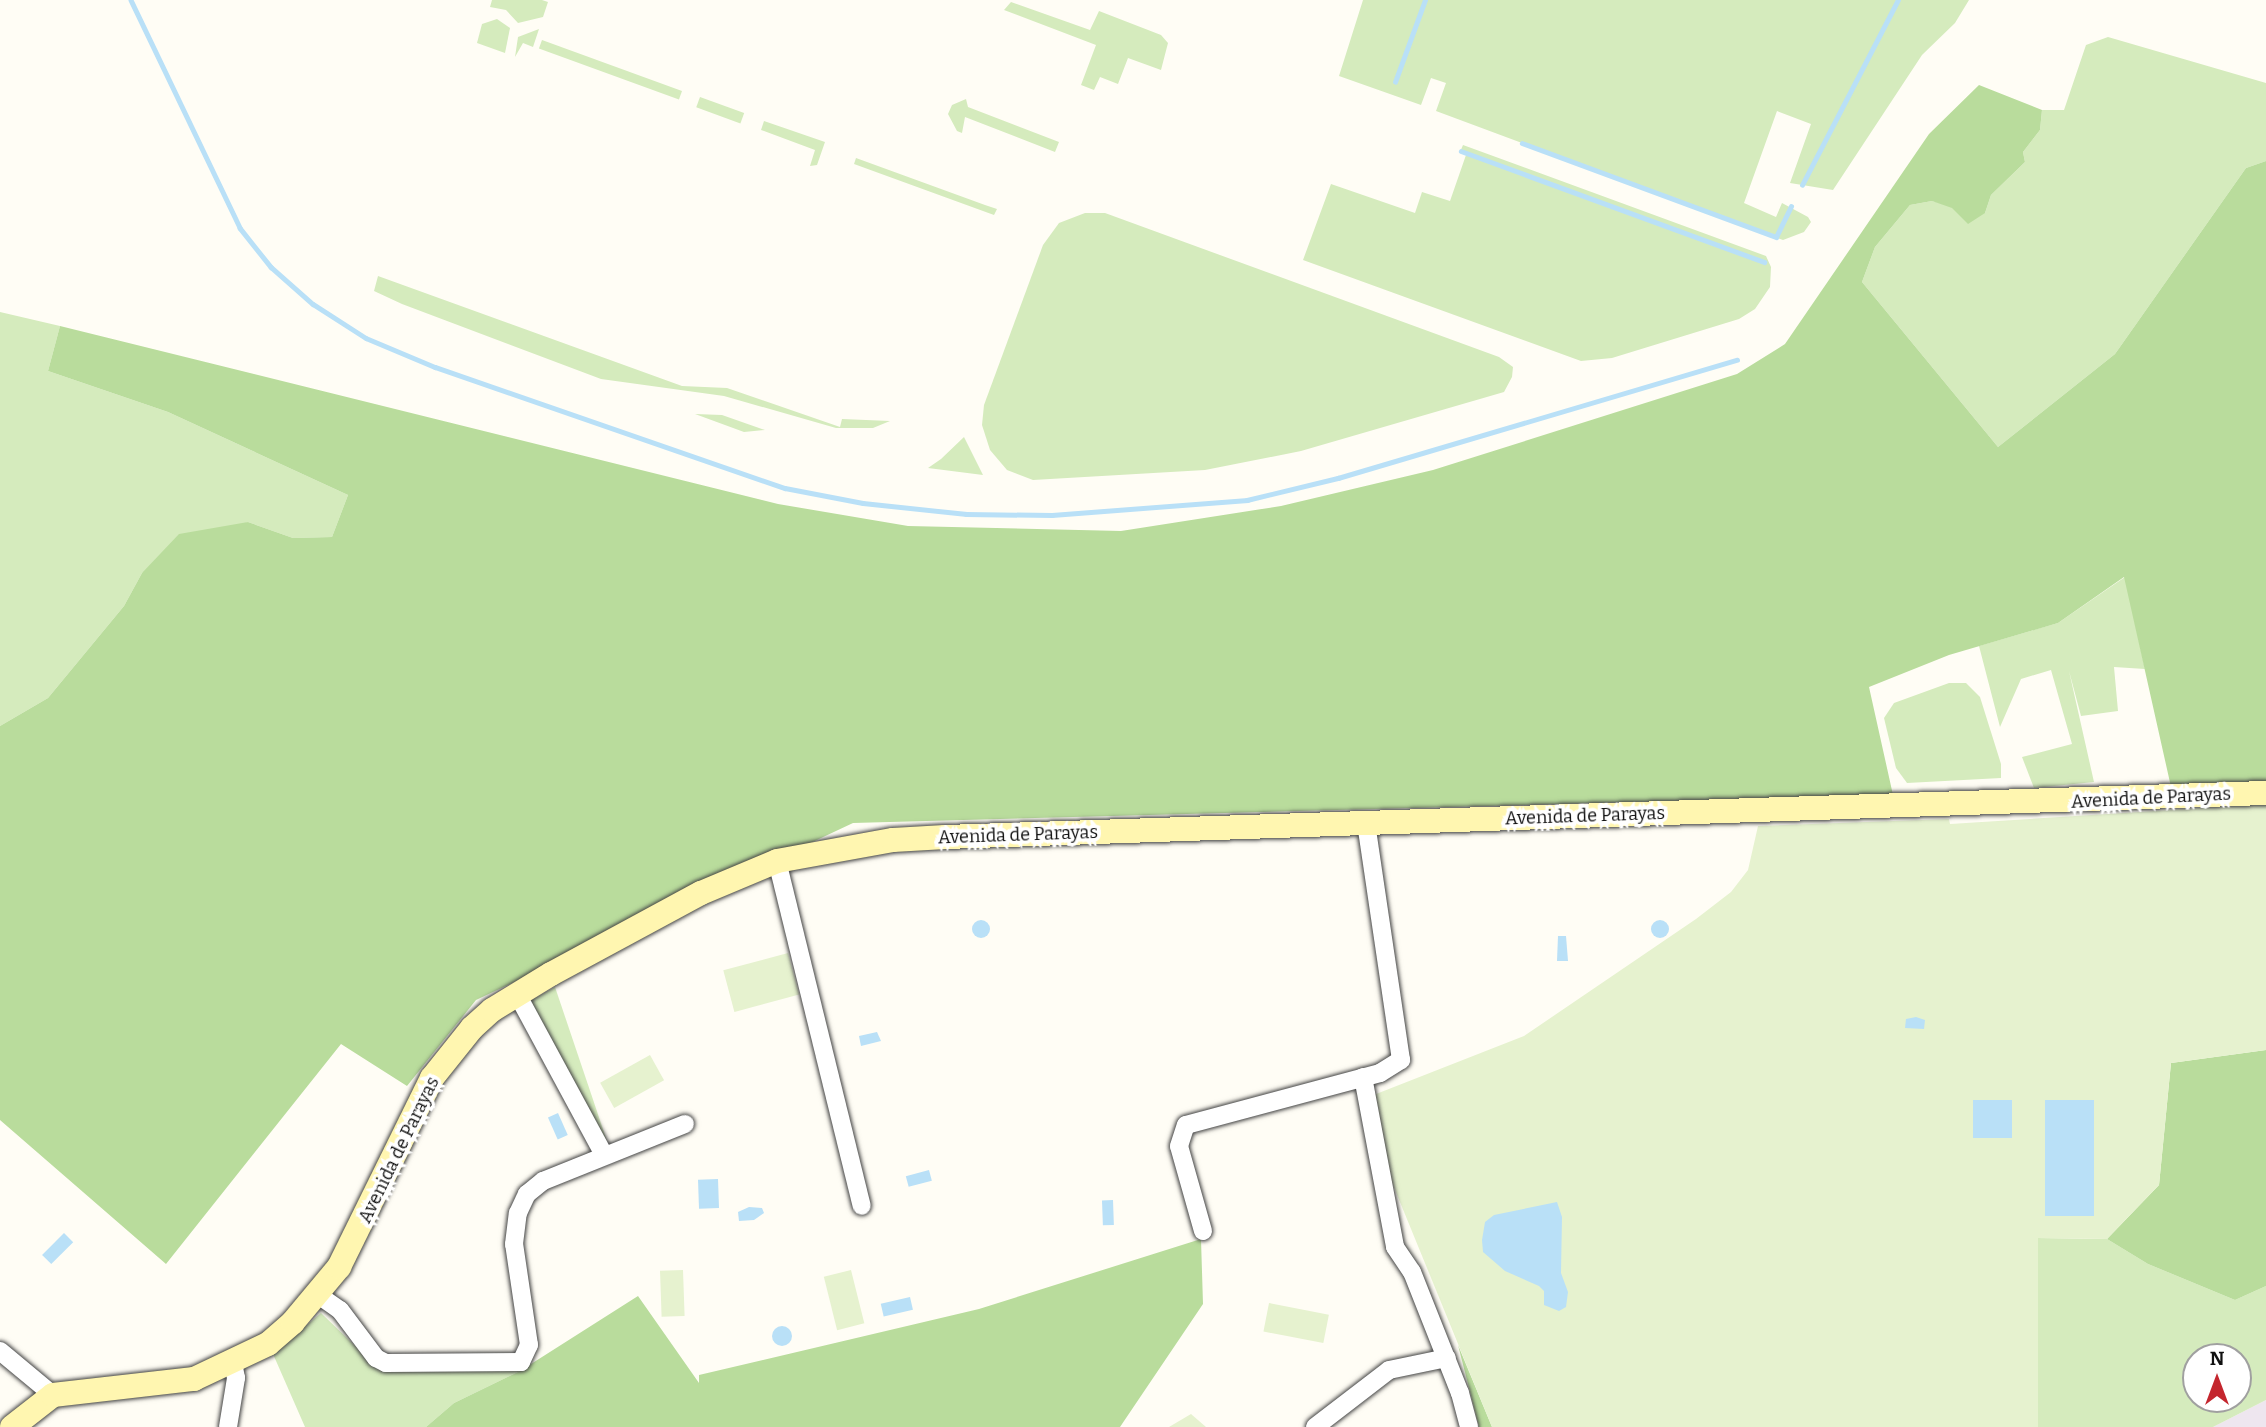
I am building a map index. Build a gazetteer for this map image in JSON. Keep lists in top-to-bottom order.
{
  "streets": {
    "street": ["Avenida de Parayas"]
  },
  "north": "top"
}
